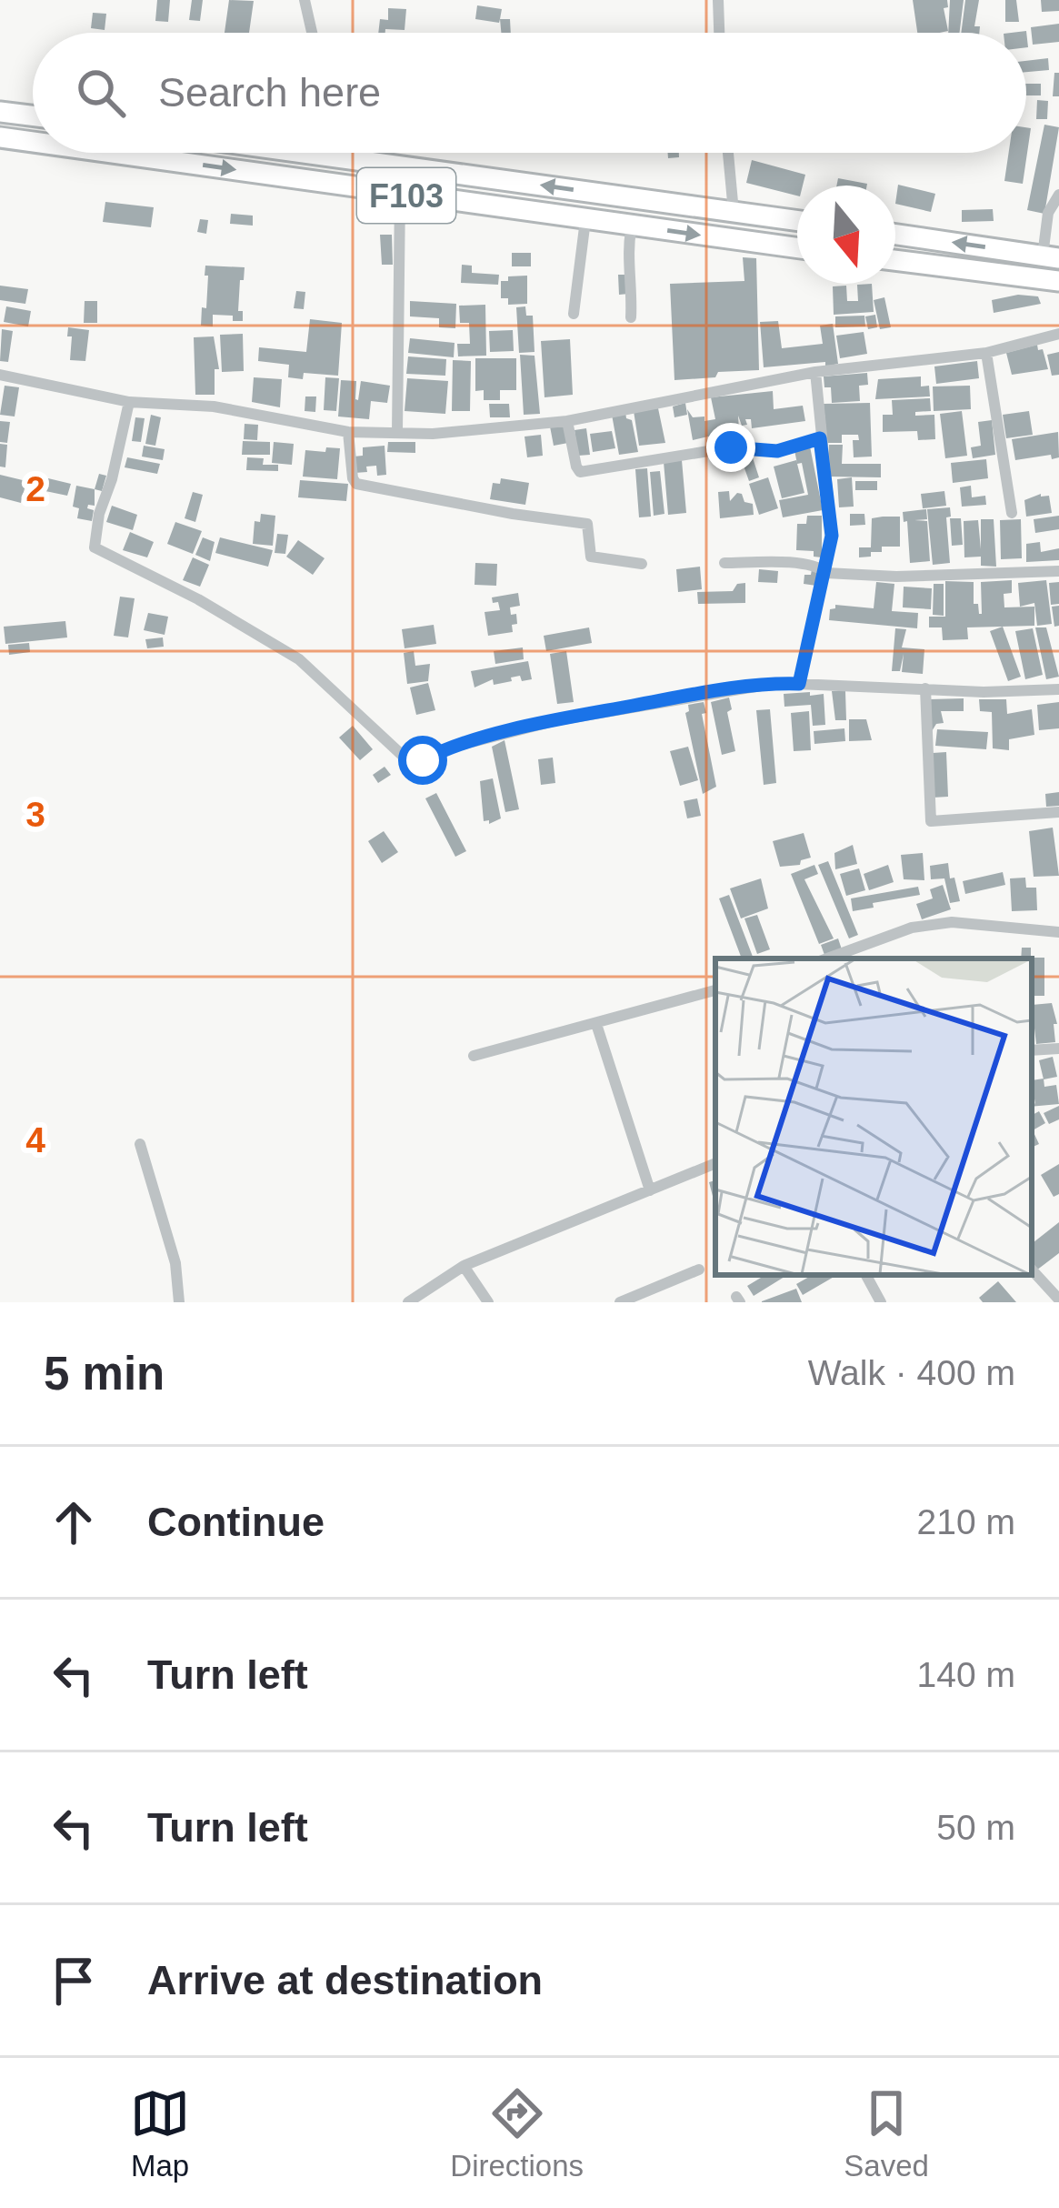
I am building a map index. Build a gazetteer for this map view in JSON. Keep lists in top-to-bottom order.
{
  "streets": {
    "main road": ["F103"]
  },
  "north": "bottom",
  "page": {
    "search": "Search here",
    "heading": ["5 min", "Walk · 400 m"],
    "list": [
      ["Continue", "210 m"],
      ["Turn left", "140 m"],
      ["Turn left", "50 m"],
      "Arrive at destination"
    ],
    "nav": ["Map", "Directions", "Saved"]
  },
  "grid": {
    "rows": ["2", "3", "4"]
  }
}
